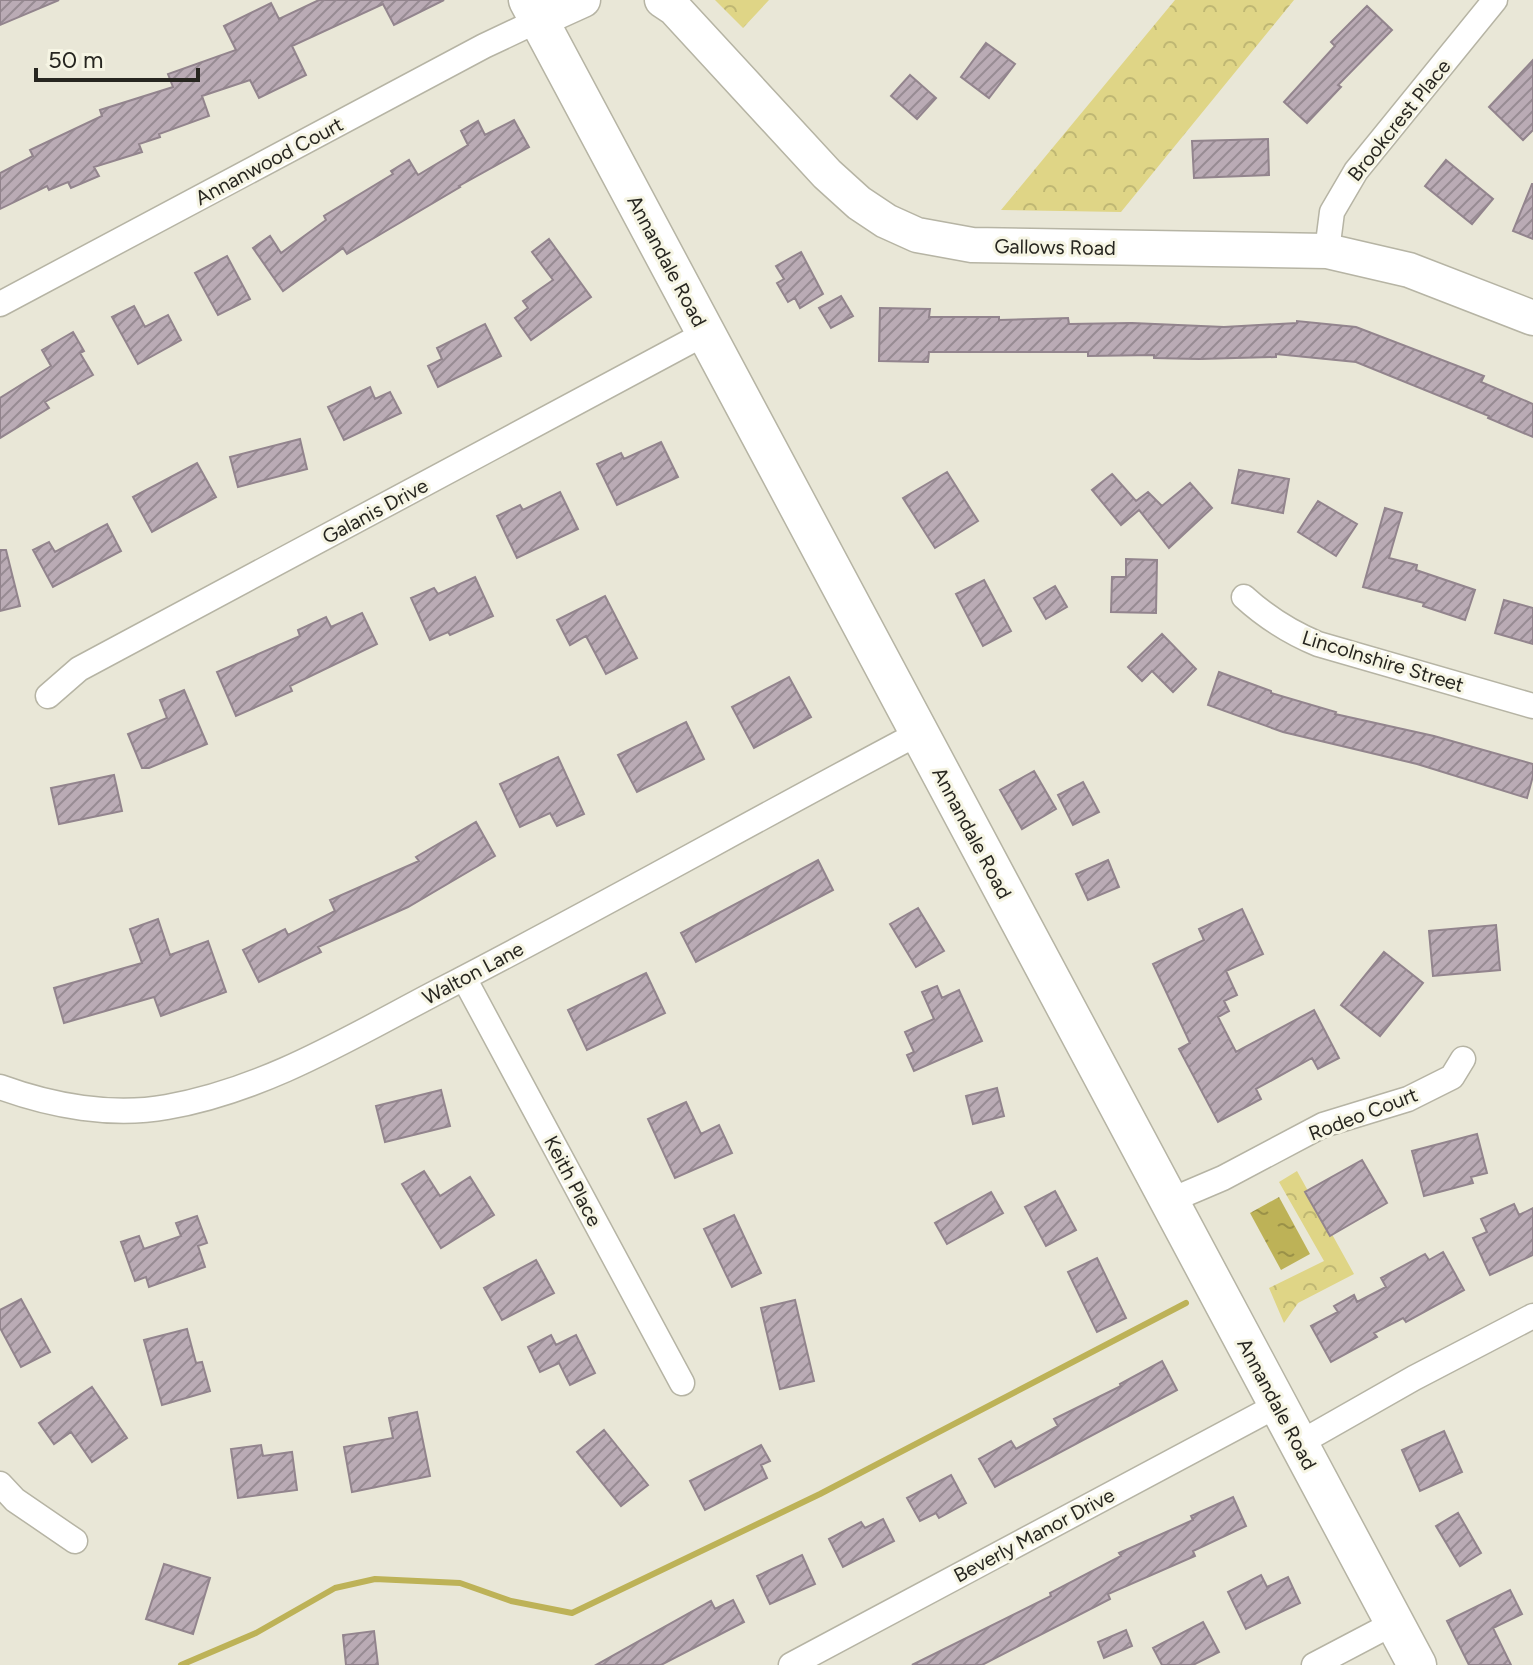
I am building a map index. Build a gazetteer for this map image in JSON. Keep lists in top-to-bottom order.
{
  "streets": {
    "main road": ["Gallows Road", "Annandale Road"],
    "street": [
      "Brookcrest Place",
      "Annanwood Court",
      "Galanis Drive",
      "Lincolnshire Street",
      "Walton Lane",
      "Rodeo Court",
      "Keith Place",
      "Beverly Manor Drive"
    ]
  },
  "crossings": [
    ["Brookcrest Place", "Gallows Road"],
    ["Annanwood Court", "Annandale Road"],
    ["Annandale Road", "Galanis Drive"],
    ["Annandale Road", "Walton Lane"],
    ["Annandale Road", "Rodeo Court"],
    ["Annandale Road", "Beverly Manor Drive"],
    ["Walton Lane", "Keith Place"]
  ],
  "scale_bar": "50 m"
}
